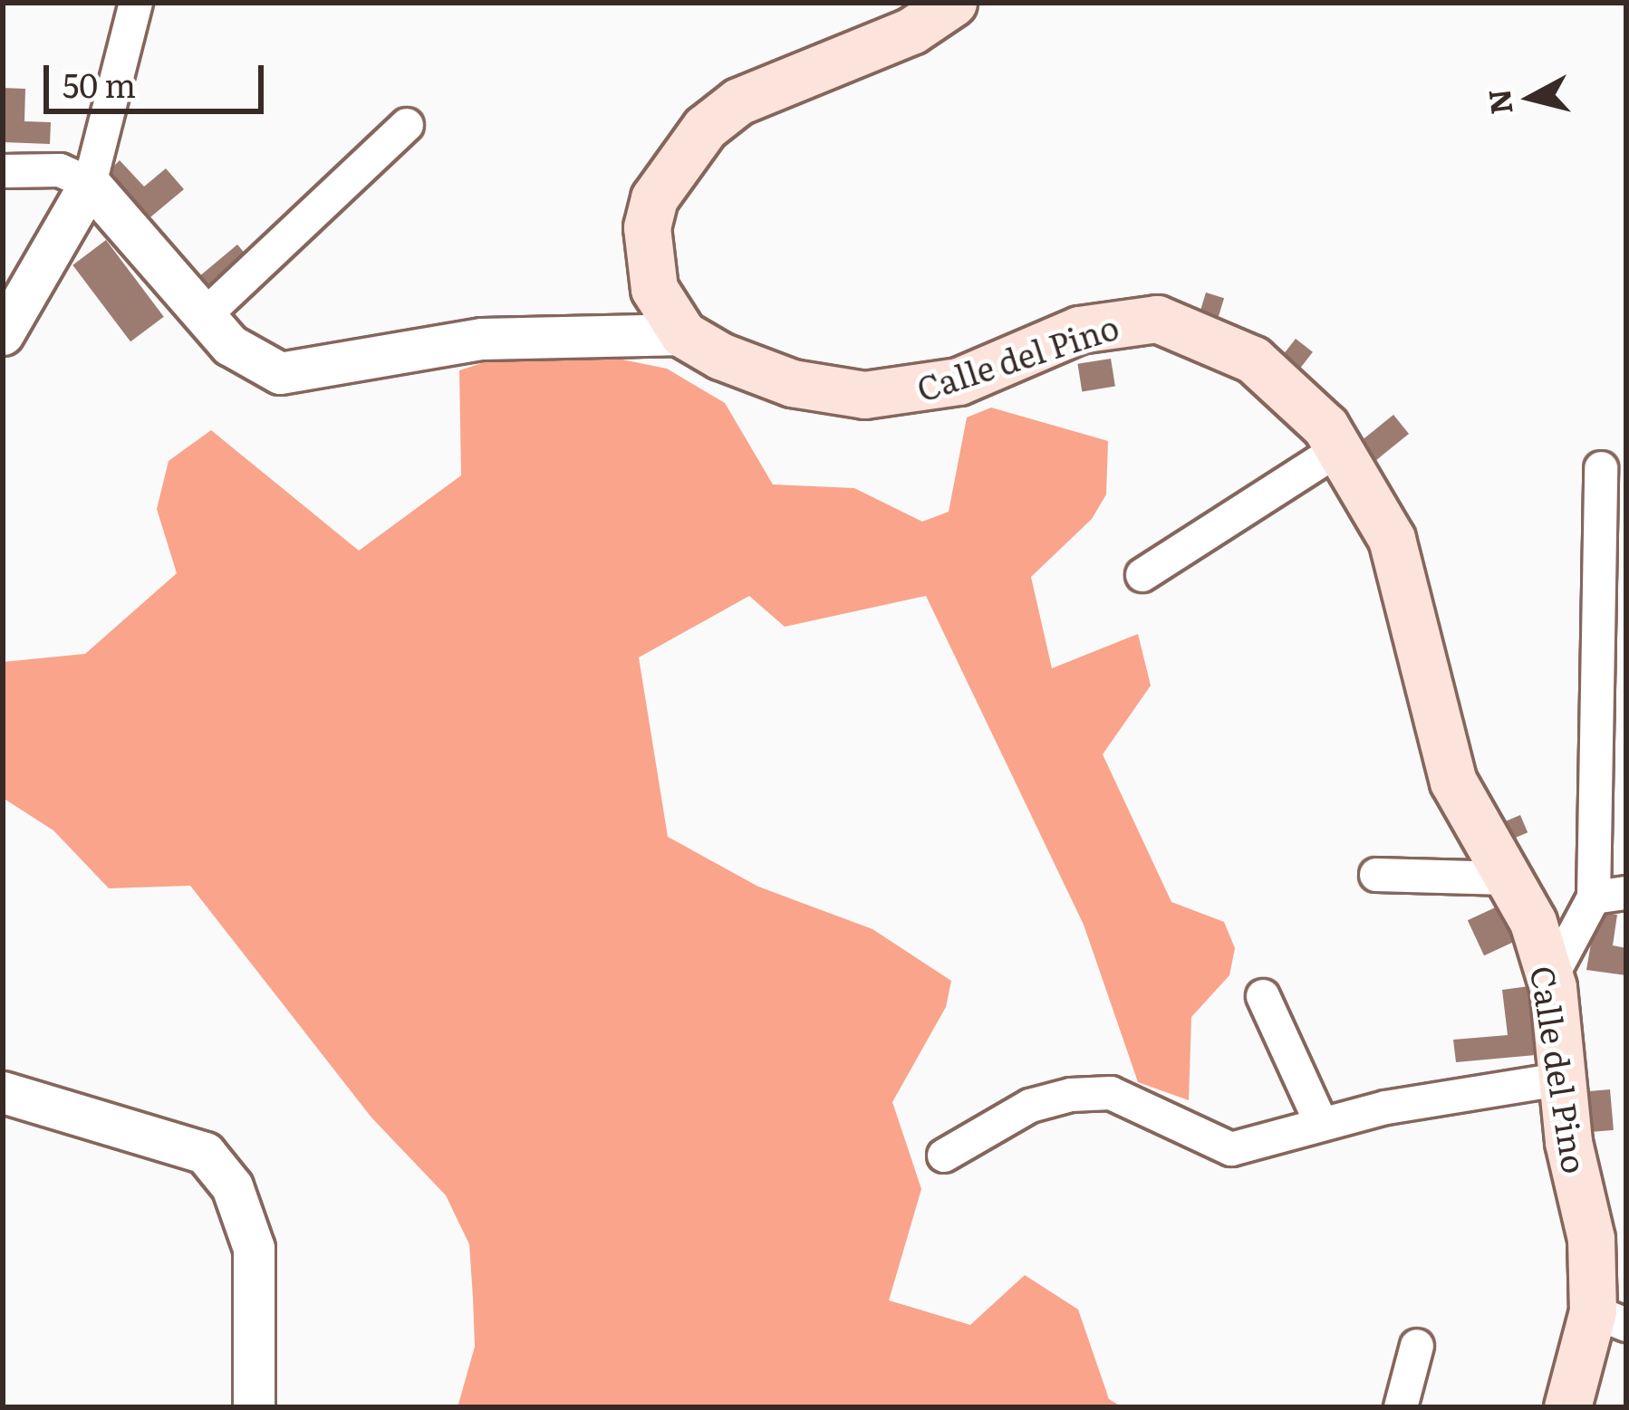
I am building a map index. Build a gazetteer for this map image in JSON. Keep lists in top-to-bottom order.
{
  "streets": {
    "main road": ["Calle del Pino"]
  },
  "scale_bar": "50 m",
  "north": "left"
}
